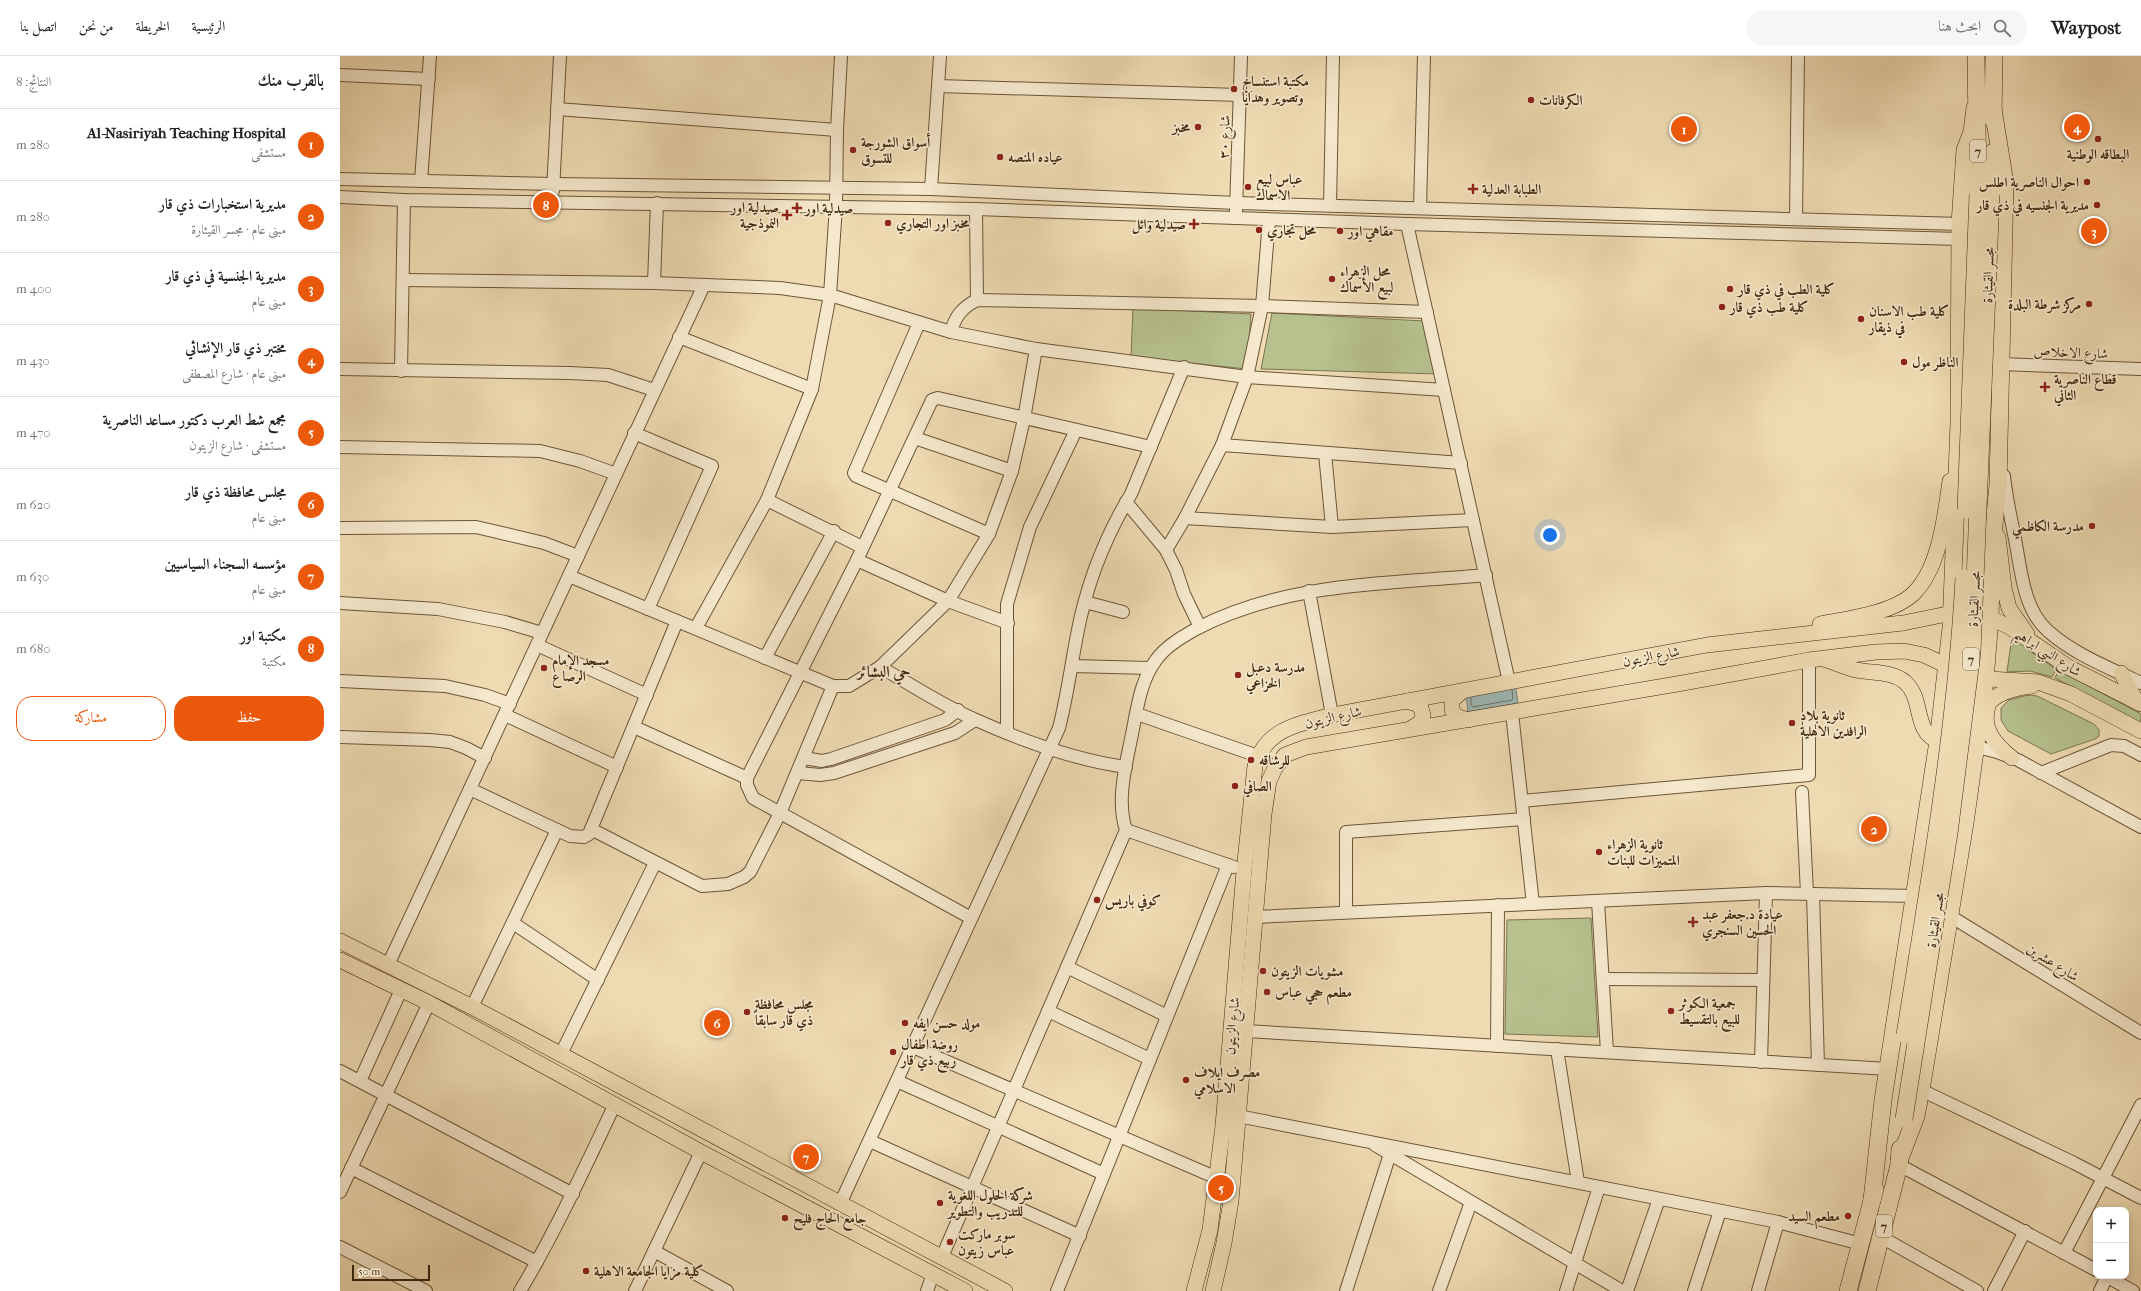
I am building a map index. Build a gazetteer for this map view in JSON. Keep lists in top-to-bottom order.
{
  "streets": {
    "highway": ["7", "مجسر القيثارة"],
    "main road": ["شارع النبي ابراهيم", "شارع الزيتون"],
    "street": ["شارع ٣٠", "شارع الاخلاص", "شارع عشرين"]
  },
  "crossings": [
    ["7", "مجسر القيثارة"],
    ["شارع النبي ابراهيم", "شارع الزيتون"]
  ],
  "districts": ["حي البشائر"],
  "places": {
    "other": [
      "مكتبة استنساخ وتصوير وهدايا",
      "الكرفانات",
      "مخبز",
      "البطاقه الوطنية",
      "أسواق الشورجة للتسوق",
      "عياده المنصه",
      "احوال الناصرية اطلس",
      "عباس لبيع الاسماك",
      "مديرية الجنسيه في ذي قار",
      "مخبز اور التجاري",
      "محل تجاري",
      "مقاهي اور",
      "محل الزهراء لبيع الأسماك",
      "كلية الطب في ذي قار",
      "مركز شرطة البلدة",
      "كلية طب ذي قار",
      "كلية طب الاسنان في ذيقار",
      "الناظر مول",
      "مدرسة الكاظمي",
      "مسجد الإمام الرصا ع",
      "مدرسة دعبل الخزاعي",
      "ثانوية بلاد الرافدين الاهلية",
      "للرشاقه",
      "الصافي",
      "ثانوية الزهراء المتميزات للبنات",
      "كوفي باريس",
      "مشويات الزيتون",
      "مطعم حجي عباس",
      "جمعية الكوثر للبيع بالتقسيط",
      "مجلس محافظة ذي قار سابقاً",
      "مولد حسن ايفه",
      "روضة اطفال ربيع ذي قار",
      "مصرف ايلاف الاسلامي",
      "شركة الحلول اللغوية للتدريب والتطوير",
      "مطعم السيد",
      "جامع الحاج فليح",
      "سوبر ماركت عباس زيتون",
      "كلية مزايا الجامعة الاهلية"
    ],
    "health": [
      "الطبابة العدلية",
      "صيدلية اور",
      "صيدلية اور النموذجية",
      "صيدلية وائل",
      "قطاع الناصرية الثاني",
      "عيادة د.جعفر عبد الحسين السنجري"
    ]
  },
  "scale_bar": "50 m",
  "page": {
    "header": "Waypost",
    "search": "ابحث هنا",
    "nav": [
      "الرئيسية",
      "الخريطة",
      "من نحن",
      "اتصل بنا"
    ],
    "heading": ["بالقرب منك", "النتائج: 8"],
    "list": [
      {
        "mark": "1",
        "name": "Al-Nasiriyah Teaching Hospital",
        "note": "مستشفى",
        "value": "280 m"
      },
      {
        "mark": "2",
        "name": "مديرية استخبارات ذي قار",
        "note": "مبنى عام · مجسر القيثارة",
        "value": "280 m"
      },
      {
        "mark": "3",
        "name": "مديرية الجنسية في ذي قار",
        "note": "مبنى عام",
        "value": "400 m"
      },
      {
        "mark": "4",
        "name": "مختبر ذي قار الإنشائي",
        "note": "مبنى عام · شارع المصطفى",
        "value": "430 m"
      },
      {
        "mark": "5",
        "name": "مجمع شط العرب دكتور مساعد الناصرية",
        "note": "مستشفى · شارع الزيتون",
        "value": "470 m"
      },
      {
        "mark": "6",
        "name": "مجلس محافظة ذي قار",
        "note": "مبنى عام",
        "value": "620 m"
      },
      {
        "mark": "7",
        "name": "مؤسسه السجناء السياسيين",
        "note": "مبنى عام",
        "value": "630 m"
      },
      {
        "mark": "8",
        "name": "مكتبة اور",
        "note": "مكتبة",
        "value": "680 m"
      }
    ],
    "pins": [
      "4",
      "1",
      "8",
      "3",
      "2",
      "6",
      "7",
      "5"
    ],
    "buttons": ["حفظ", "مشاركة"],
    "map_buttons": ["+", "−"],
    "scale": "50 m"
  }
}
